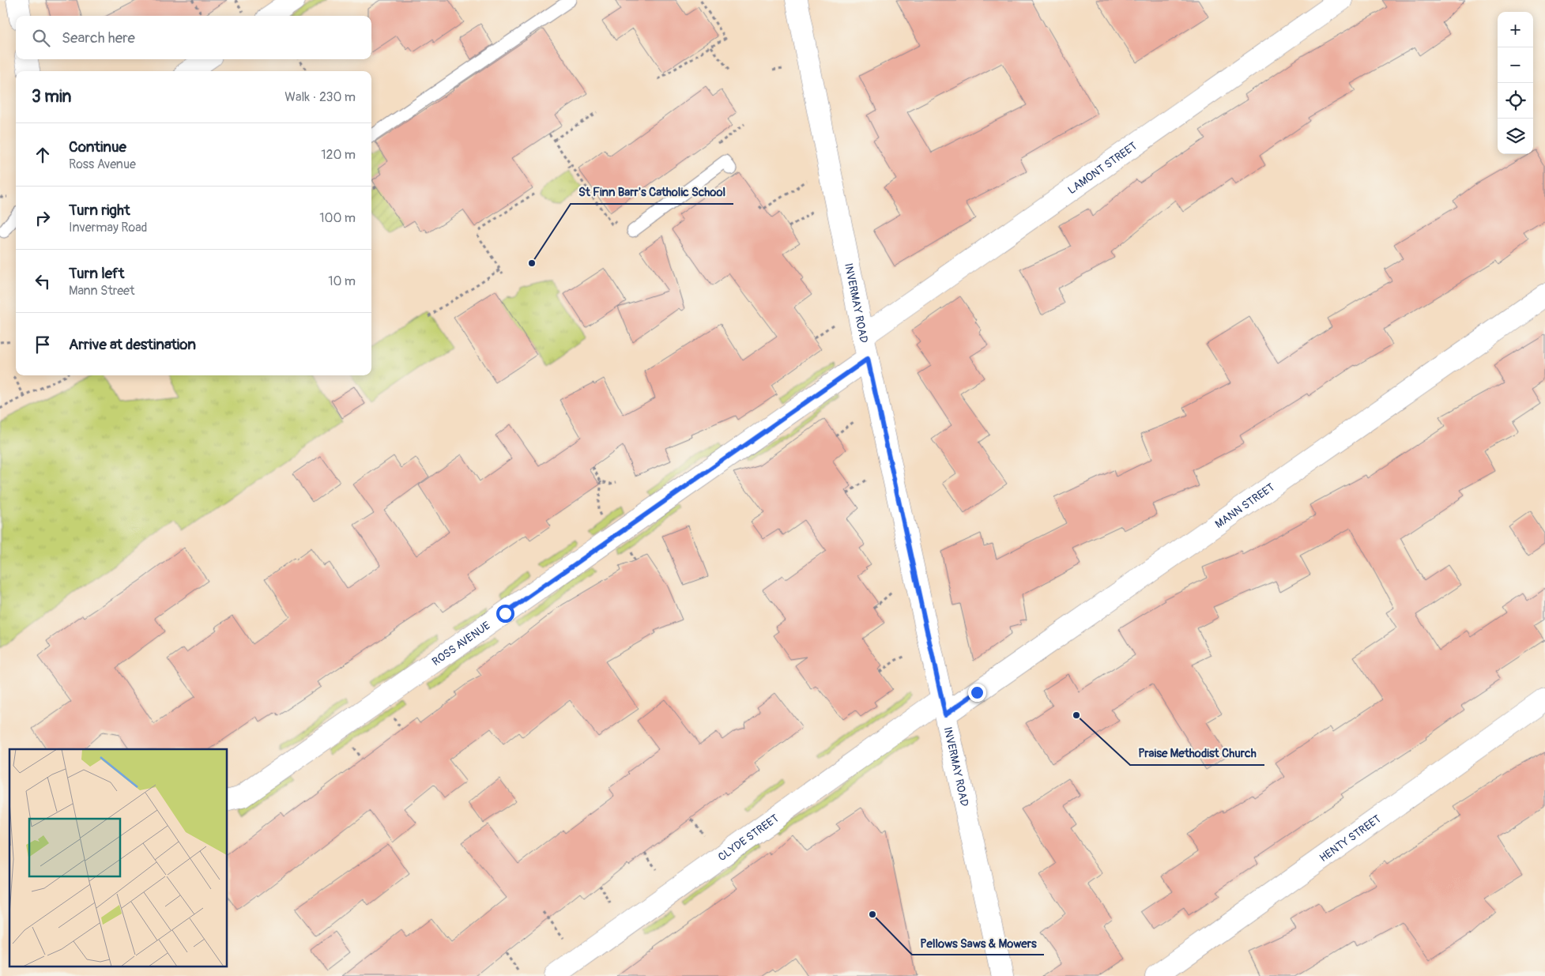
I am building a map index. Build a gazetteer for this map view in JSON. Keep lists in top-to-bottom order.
{
  "streets": {
    "street": [
      "LAMONT STREET",
      "INVERMAY ROAD",
      "MANN STREET",
      "ROSS AVENUE",
      "CLYDE STREET",
      "HENTY STREET"
    ]
  },
  "crossings": [
    ["LAMONT STREET", "INVERMAY ROAD"],
    ["INVERMAY ROAD", "MANN STREET"],
    ["INVERMAY ROAD", "ROSS AVENUE"],
    ["INVERMAY ROAD", "CLYDE STREET"],
    ["MANN STREET", "CLYDE STREET"]
  ],
  "places": ["St Finn Barr's Catholic School", "Praise Methodist Church", "Pellows Saws & Mowers"],
  "page": {
    "map_buttons": ["+", "−"],
    "search": "Search here",
    "heading": ["3 min", "Walk · 230 m"],
    "list": [
      ["Continue", "Ross Avenue", "120 m"],
      ["Turn right", "Invermay Road", "100 m"],
      ["Turn left", "Mann Street", "10 m"],
      "Arrive at destination"
    ]
  }
}
